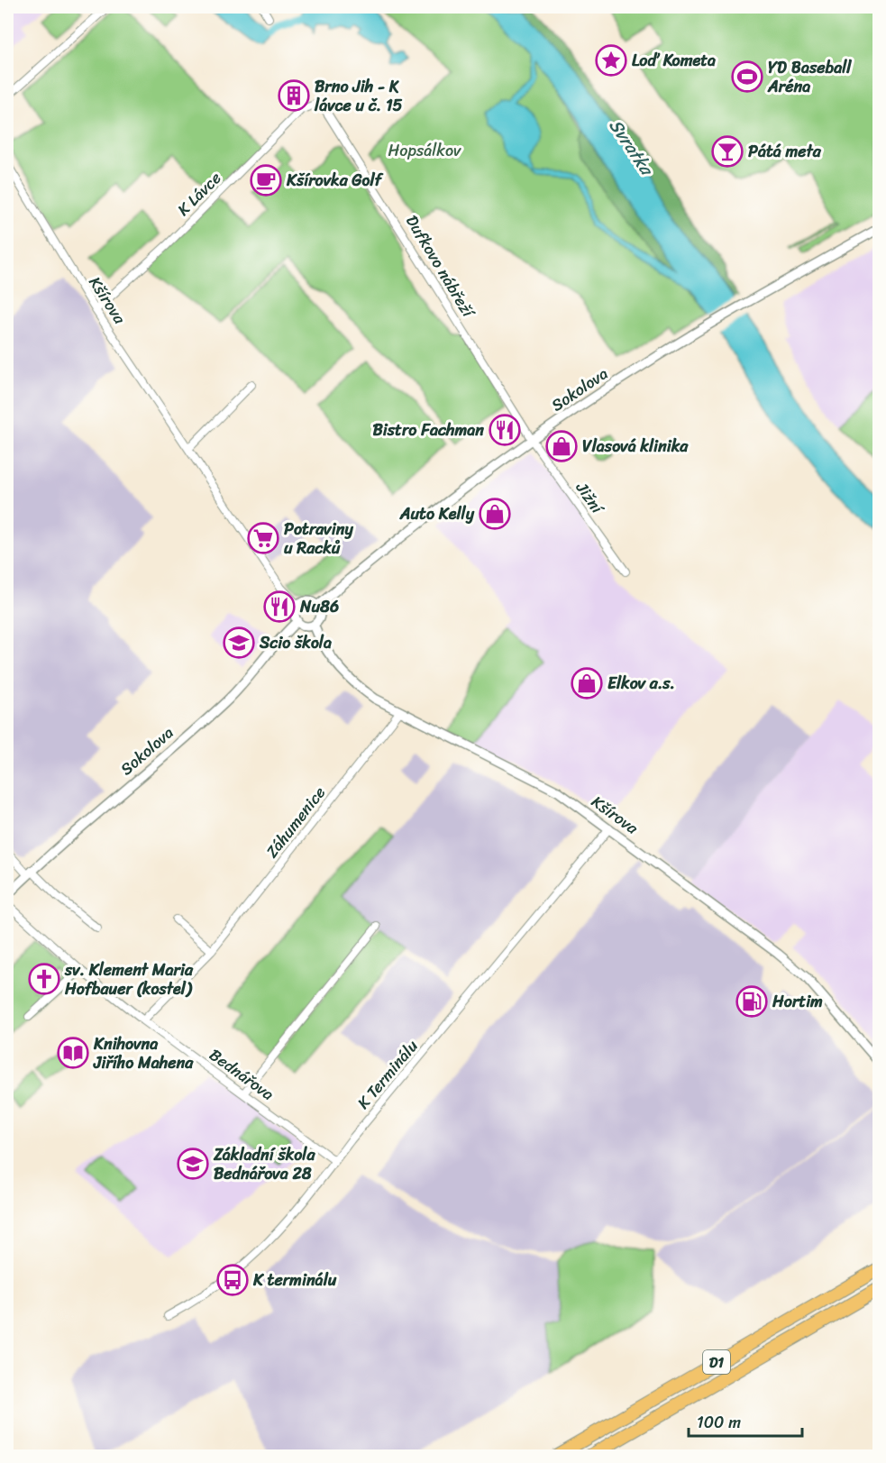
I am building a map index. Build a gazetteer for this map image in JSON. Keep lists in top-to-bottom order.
{
  "streets": {
    "highway": ["D1"],
    "street": [
      "K Lávce",
      "Dufkovo nábřeží",
      "Kšírova",
      "Sokolova",
      "Jižní",
      "Záhumenice",
      "Bednářova",
      "K Terminálu"
    ]
  },
  "crossings": [
    ["K Lávce", "Dufkovo nábřeží"],
    ["K Lávce", "Kšírova"],
    ["Dufkovo nábřeží", "Sokolova"],
    ["Dufkovo nábřeží", "Jižní"],
    ["Kšírova", "Sokolova"],
    ["Kšírova", "Záhumenice"],
    ["Kšírova", "K Terminálu"],
    ["Sokolova", "Jižní"],
    ["Záhumenice", "Bednářova"],
    ["Bednářova", "K Terminálu"]
  ],
  "water": ["Svratka"],
  "parks": ["Hopsálkov"],
  "places": {
    "place": ["Loď Kometa"],
    "sports": ["YD Baseball Aréna"],
    "building": ["Brno Jih - K lávce u č. 15"],
    "bar": ["Pátá meta"],
    "cafe": ["Kšírovka Golf"],
    "restaurant": ["Bistro Fachman", "Nu86"],
    "shop": ["Vlasová klinika", "Auto Kelly", "Elkov a.s."],
    "supermarket": ["Potraviny u Racků"],
    "school or university": ["Scio škola", "Základní škola Bednářova 28"],
    "church": ["sv. Klement Maria Hofbauer (kostel)"],
    "fuel station": ["Hortim"],
    "library": ["Knihovna Jiřího Mahena"],
    "bus stop": ["K terminálu"]
  },
  "scale_bar": "100 m"
}
